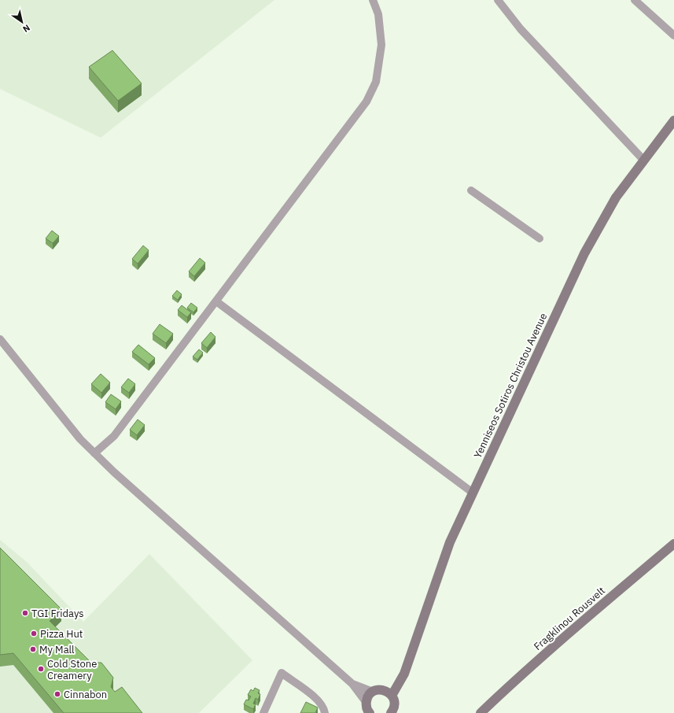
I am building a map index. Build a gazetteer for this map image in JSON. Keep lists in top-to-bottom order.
{
  "streets": {
    "main road": ["Yenniseos Sotiros Christou Avenue", "Fragklinou Rousvelt"]
  },
  "places": [
    "TGI Fridays",
    "Pizza Hut",
    "My Mall",
    "Cold Stone Creamery",
    "Cinnabon"
  ],
  "north": "bottom right"
}
